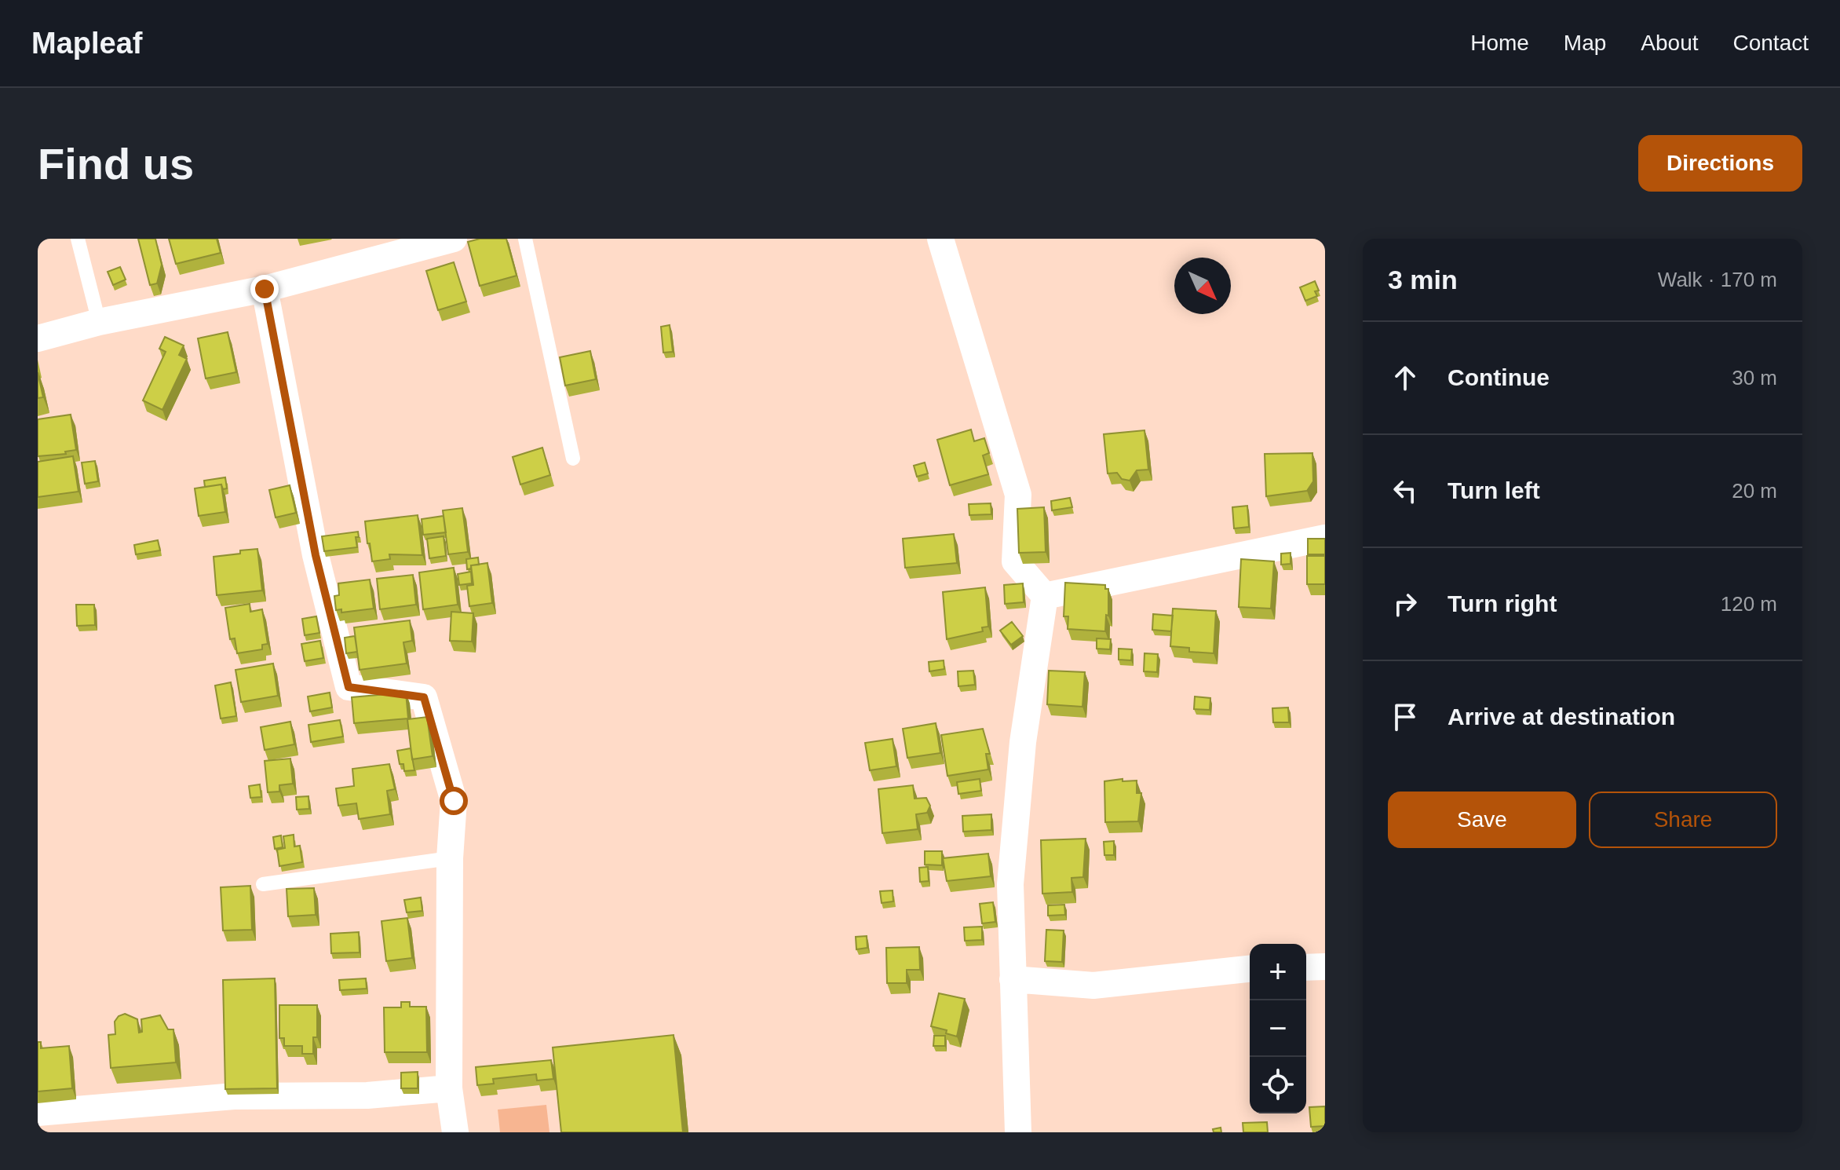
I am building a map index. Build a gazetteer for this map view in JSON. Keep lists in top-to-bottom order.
{
  "north": "bottom right",
  "page": {
    "header": "Mapleaf",
    "nav": [
      "Home",
      "Map",
      "About",
      "Contact"
    ],
    "buttons": [
      "Directions",
      ["Save", "Share"]
    ],
    "title": "Find us",
    "heading": ["3 min", "Walk · 170 m"],
    "list": [
      ["Continue", "30 m"],
      ["Turn left", "20 m"],
      ["Turn right", "120 m"],
      "Arrive at destination"
    ],
    "map_buttons": ["+", "−"]
  }
}
